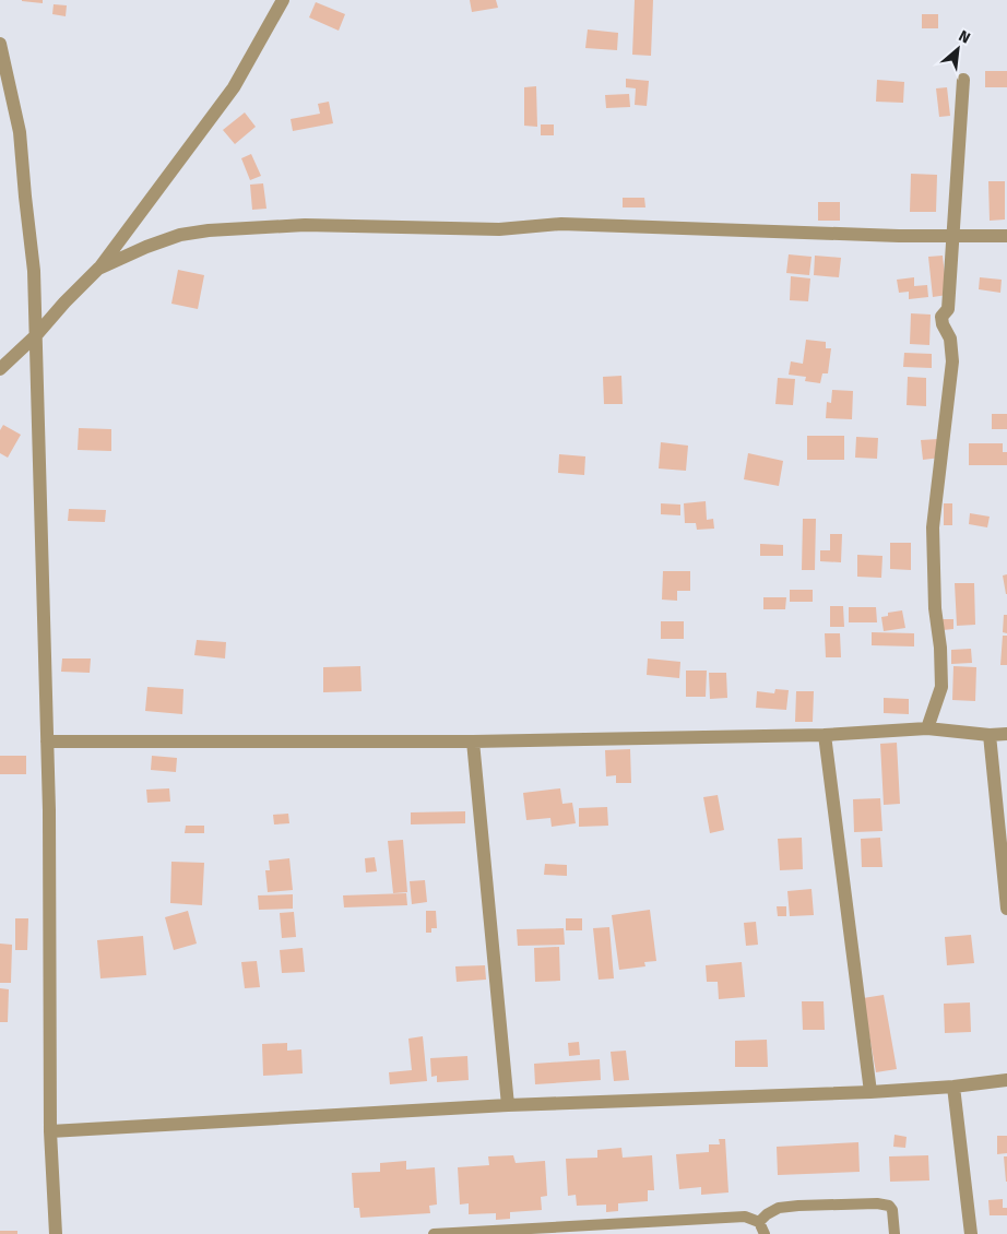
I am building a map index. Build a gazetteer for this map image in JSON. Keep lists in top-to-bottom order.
{
  "north": "top right"
}
